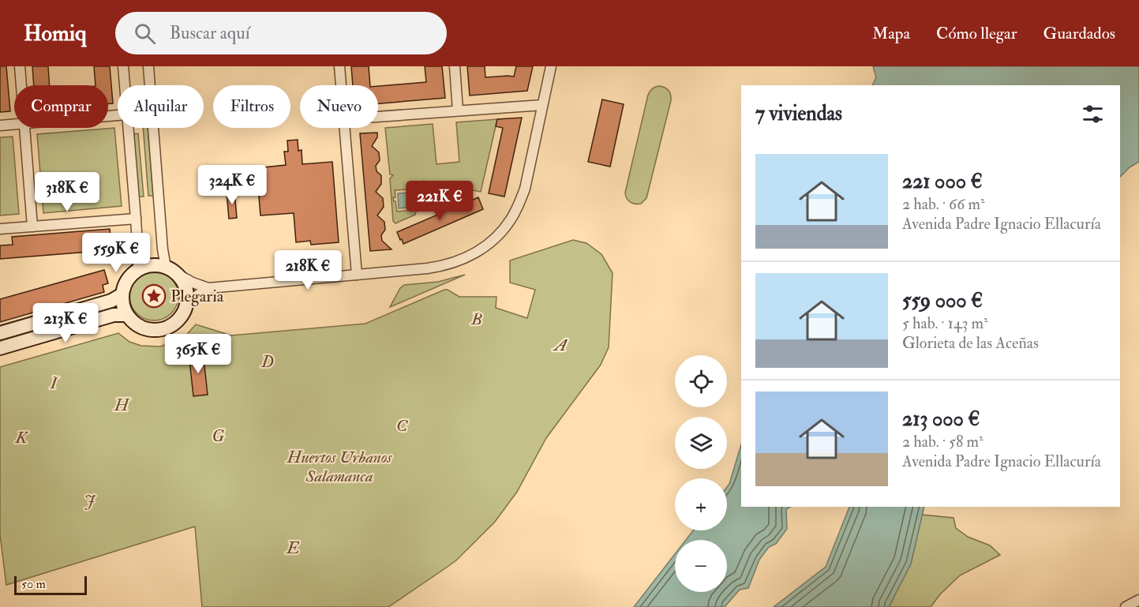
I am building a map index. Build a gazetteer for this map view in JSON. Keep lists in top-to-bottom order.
{
  "parks": [
    "B",
    "A",
    "D",
    "I",
    "H",
    "C",
    "G",
    "K",
    "Huertos Urbanos Salamanca",
    "J",
    "E"
  ],
  "places": {
    "place": ["Plegaria"]
  },
  "scale_bar": "50 m",
  "page": {
    "header": "Homiq",
    "search": "Buscar aquí",
    "nav": ["Mapa", "Cómo llegar", "Guardados"],
    "chip": [
      "Comprar",
      "Alquilar",
      "Filtros",
      "Nuevo"
    ],
    "heading": "7 viviendas",
    "list": [
      {
        "name": "221 000 €",
        "note": "2 hab. · 66 m² · Avenida Padre Ignacio Ellacuría"
      },
      {
        "name": "559 000 €",
        "note": "5 hab. · 143 m² · Glorieta de las Aceñas"
      },
      {
        "name": "213 000 €",
        "note": "2 hab. · 58 m² · Avenida Padre Ignacio Ellacuría"
      }
    ],
    "price": [
      "324K €",
      "318K €",
      "221K €",
      "559K €",
      "218K €",
      "213K €",
      "365K €"
    ],
    "map_buttons": ["+", "−"],
    "scale": "50 m"
  }
}
